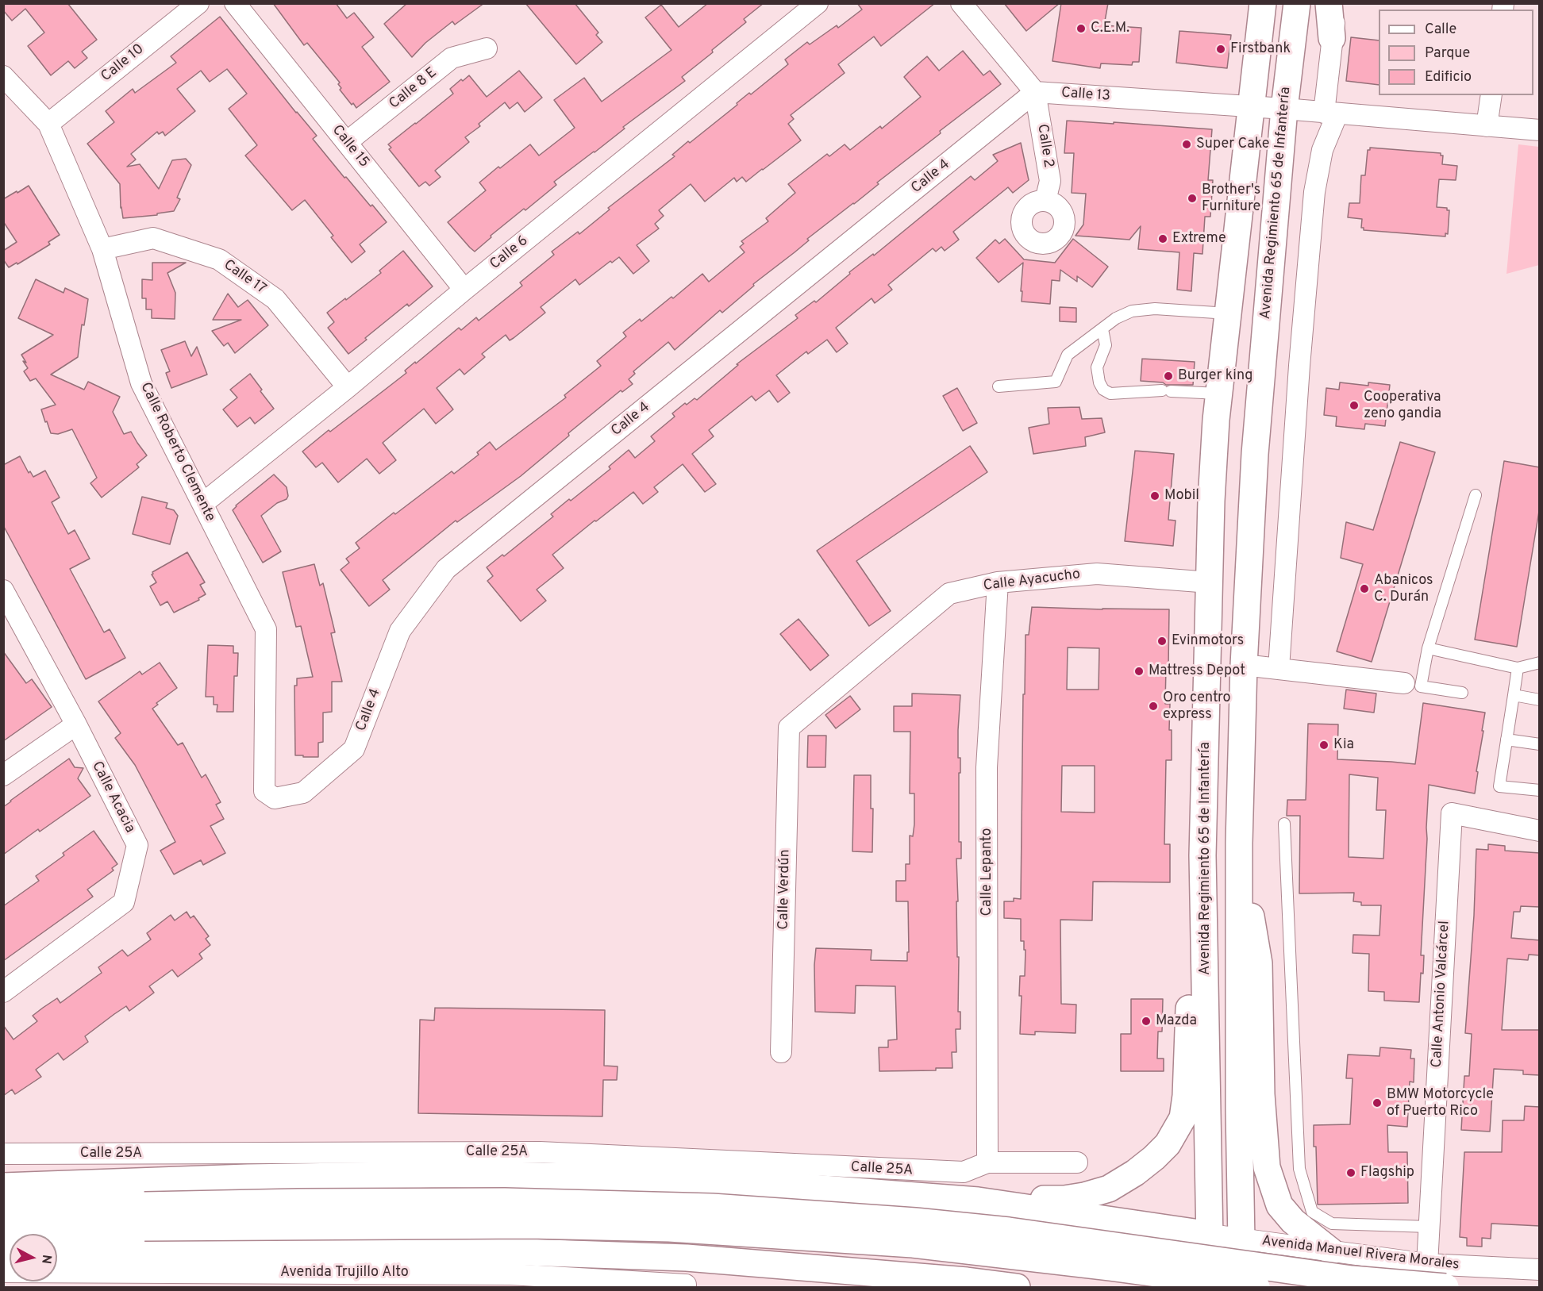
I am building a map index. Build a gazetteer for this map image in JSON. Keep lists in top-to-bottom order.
{
  "streets": {
    "highway": ["Avenida Regimiento 65 de Infantería"],
    "street": [
      "Calle 10",
      "Calle 8 E",
      "Calle 13",
      "Calle 2",
      "Calle 15",
      "Calle 4",
      "Calle 6",
      "Calle 17",
      "Calle Roberto Clemente",
      "Calle Ayacucho",
      "Calle Acacia",
      "Calle Lepanto",
      "Calle Verdún",
      "Calle Antonio Valcárcel",
      "Calle 25A",
      "Avenida Manuel Rivera Morales",
      "Avenida Trujillo Alto"
    ]
  },
  "crossings": [
    ["Calle 10", "Calle Roberto Clemente"],
    ["Calle 8 E", "Calle 15"],
    ["Calle 13", "Calle 2"],
    ["Calle 13", "Calle 4"],
    ["Calle 13", "Avenida Regimiento 65 de Infantería"],
    ["Calle 2", "Calle 4"],
    ["Calle 15", "Calle 6"],
    ["Calle 4", "Calle Roberto Clemente"],
    ["Avenida Regimiento 65 de Infantería", "Calle Ayacucho"],
    ["Avenida Regimiento 65 de Infantería", "Avenida Manuel Rivera Morales"],
    ["Calle 6", "Calle 17"],
    ["Calle 6", "Calle Roberto Clemente"],
    ["Calle 17", "Calle Roberto Clemente"],
    ["Calle Ayacucho", "Calle Lepanto"],
    ["Calle Ayacucho", "Calle Verdún"],
    ["Calle Lepanto", "Calle 25A"],
    ["Calle Antonio Valcárcel", "Avenida Manuel Rivera Morales"]
  ],
  "places": [
    "C.E.M.",
    "Firstbank",
    "Super Cake",
    "Brother's Furniture",
    "Extreme",
    "Burger king",
    "Cooperativa zeno gandia",
    "Mobil",
    "Abanicos C. Durán",
    "Evinmotors",
    "Mattress Depot",
    "Oro centro express",
    "Kia",
    "Mazda",
    "BMW Motorcycle of Puerto Rico",
    "Flagship"
  ],
  "legend": ["Calle", "Parque", "Edificio"],
  "north": "right"
}
